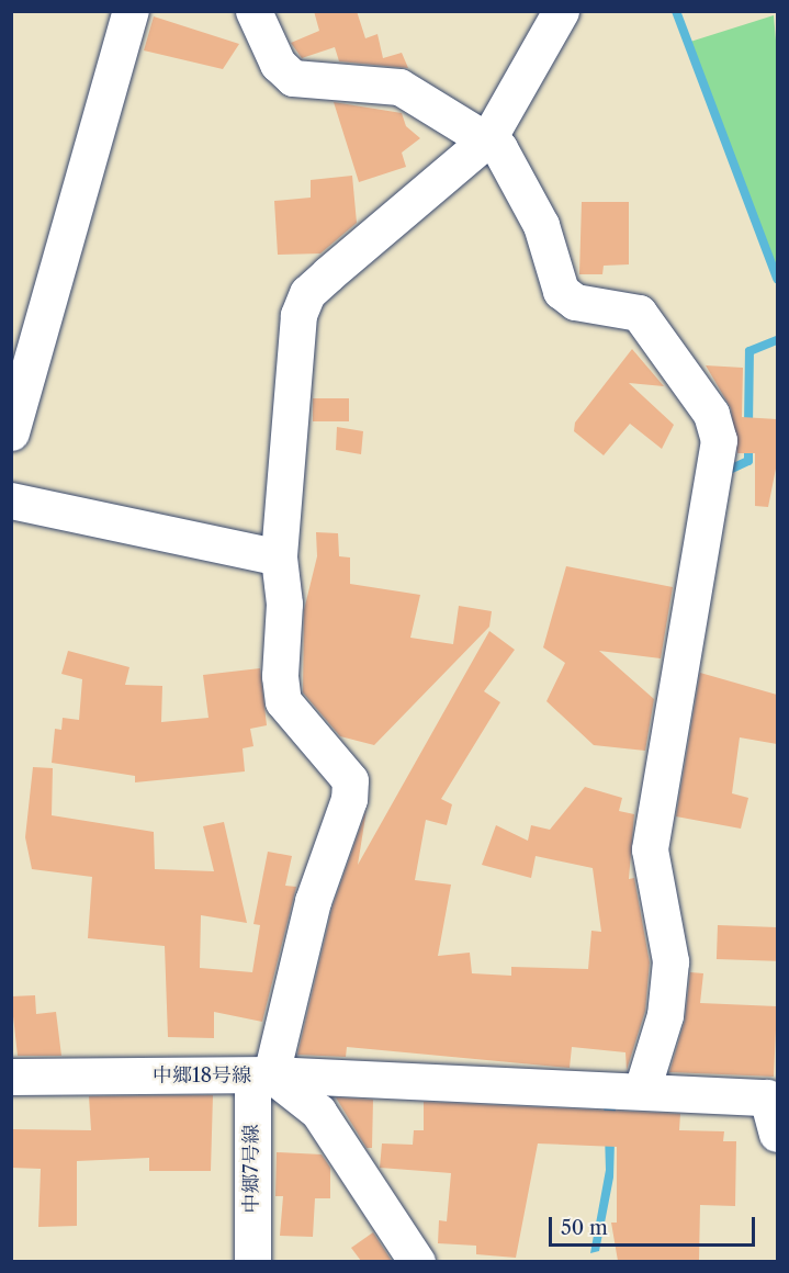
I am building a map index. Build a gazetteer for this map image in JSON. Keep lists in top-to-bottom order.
{
  "streets": {
    "street": ["中郷18号線", "中郷7号線"]
  },
  "crossings": [
    ["中郷18号線", "中郷7号線"]
  ],
  "scale_bar": "50 m"
}
